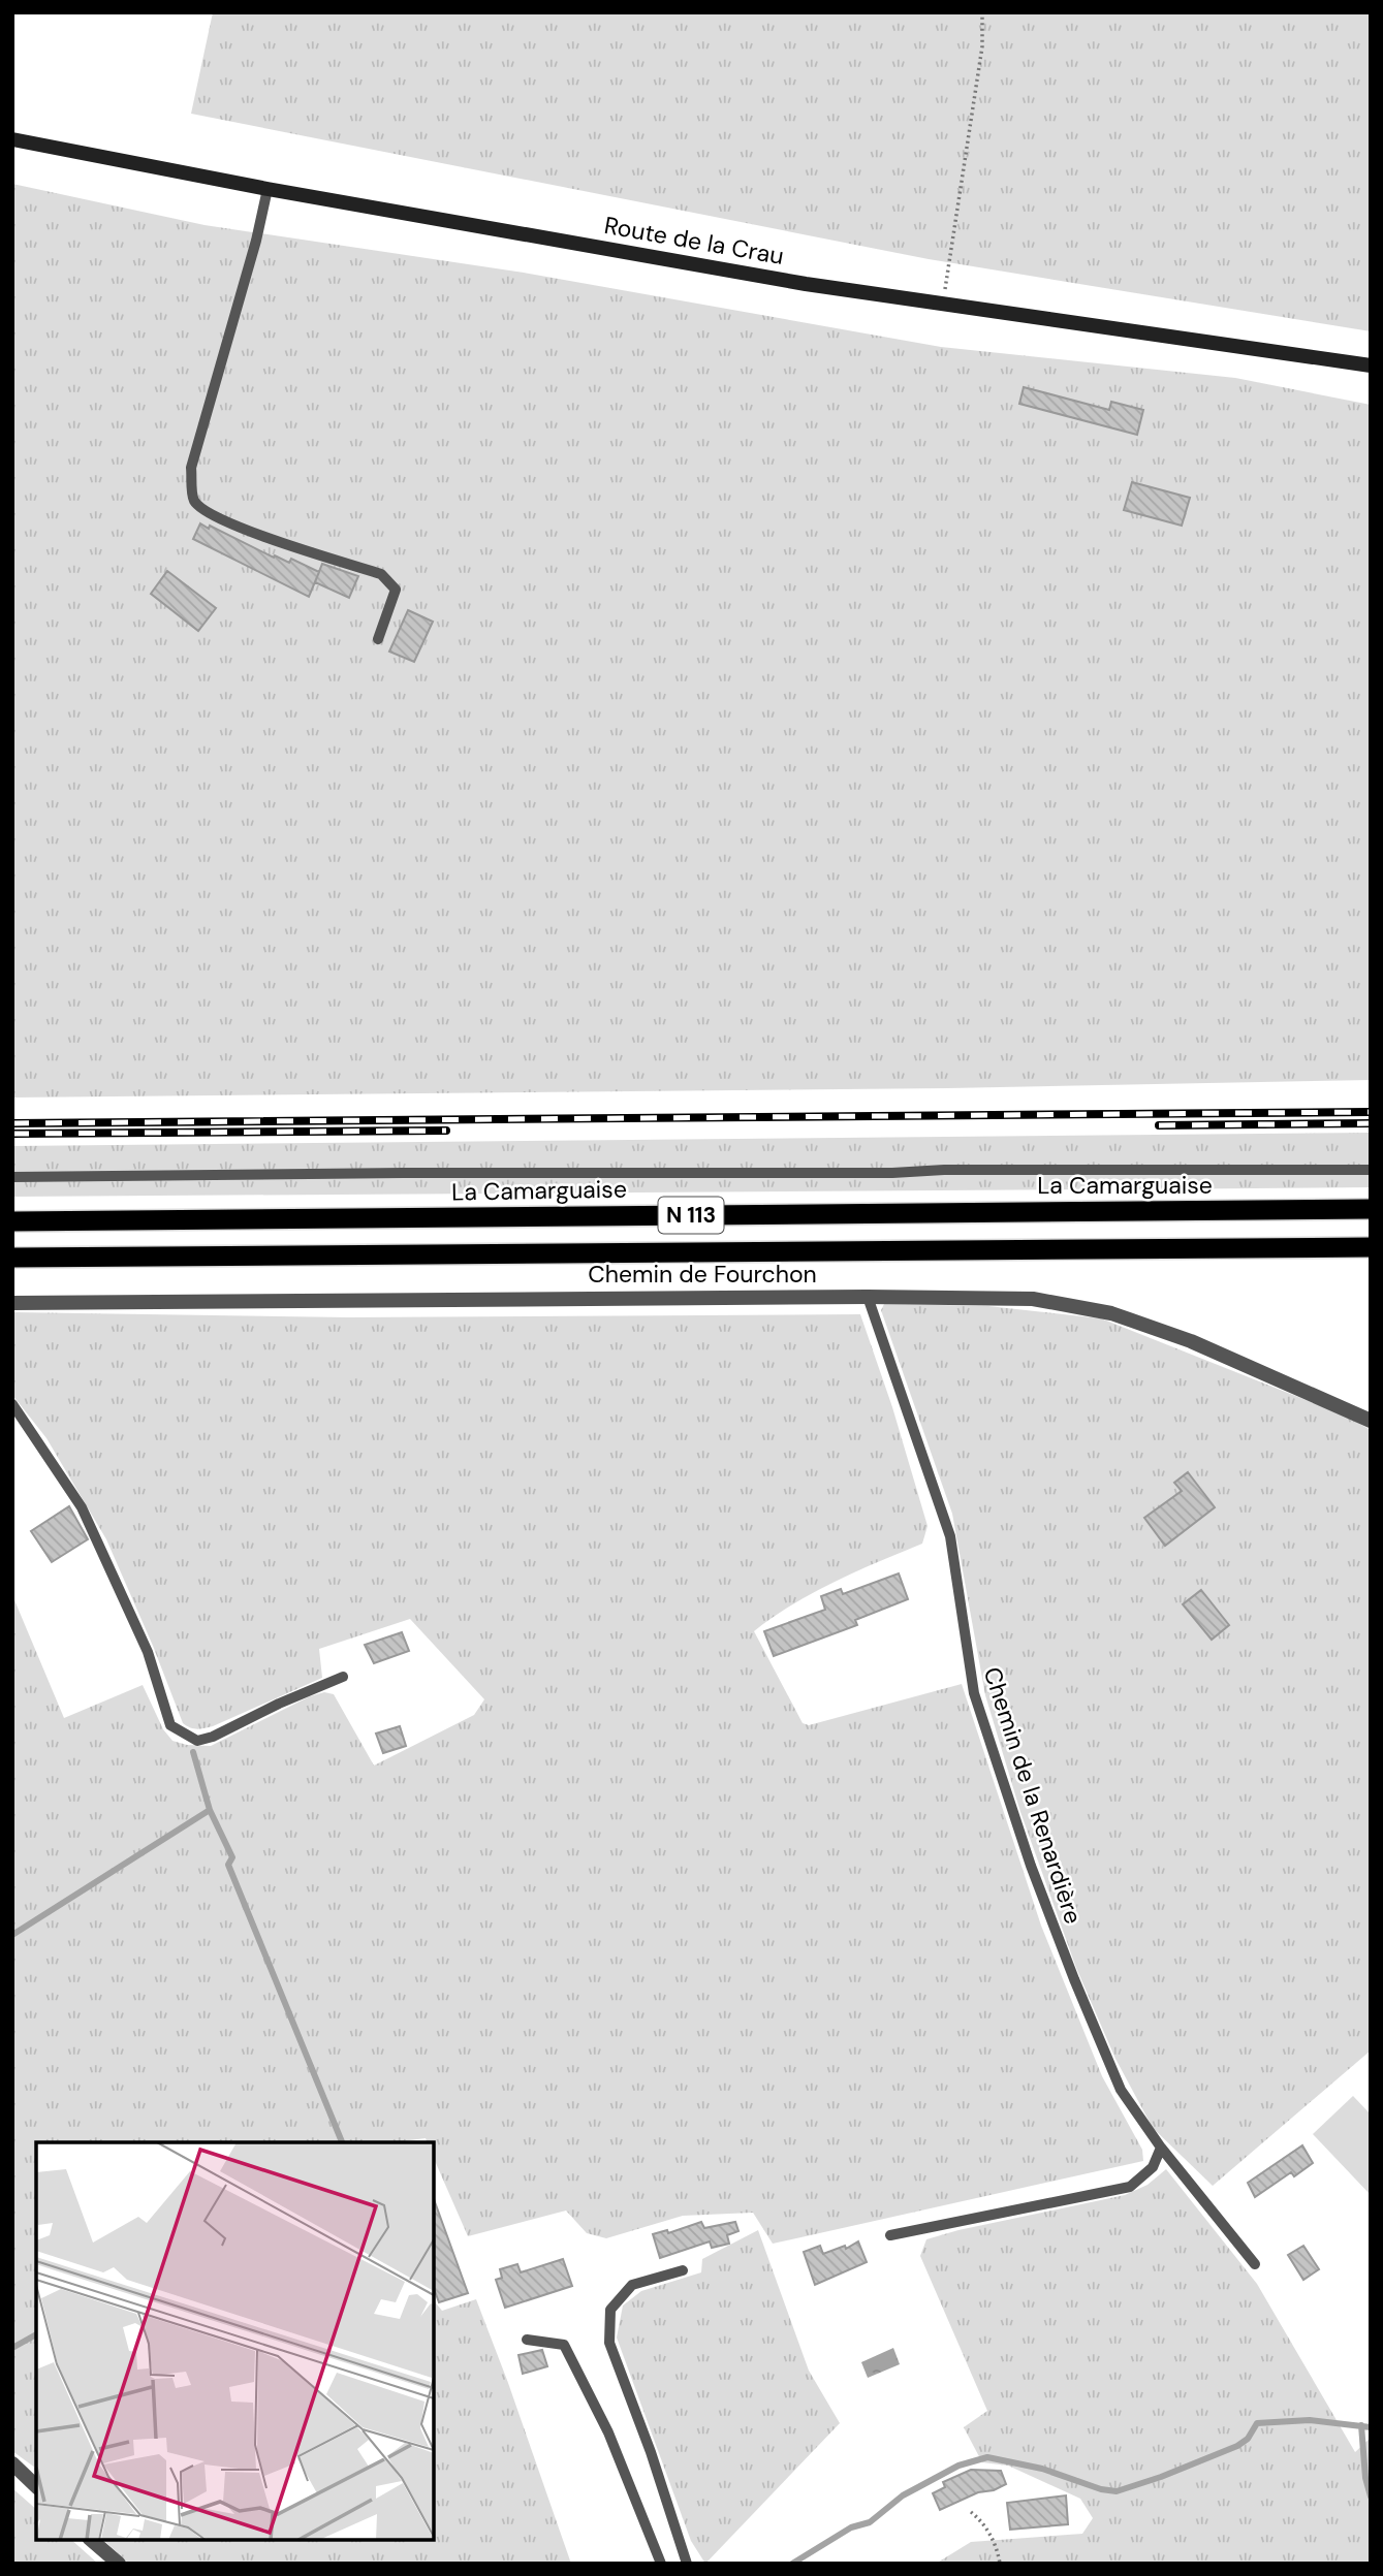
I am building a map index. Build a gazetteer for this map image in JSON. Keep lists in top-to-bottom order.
{
  "streets": {
    "highway": ["La Camarguaise", "N 113"],
    "main road": ["Route de la Crau"],
    "street": ["Chemin de Fourchon"],
    "lane": ["Chemin de la Renardière"]
  },
  "crossings": [
    ["Chemin de Fourchon", "Chemin de la Renardière"]
  ]
}
